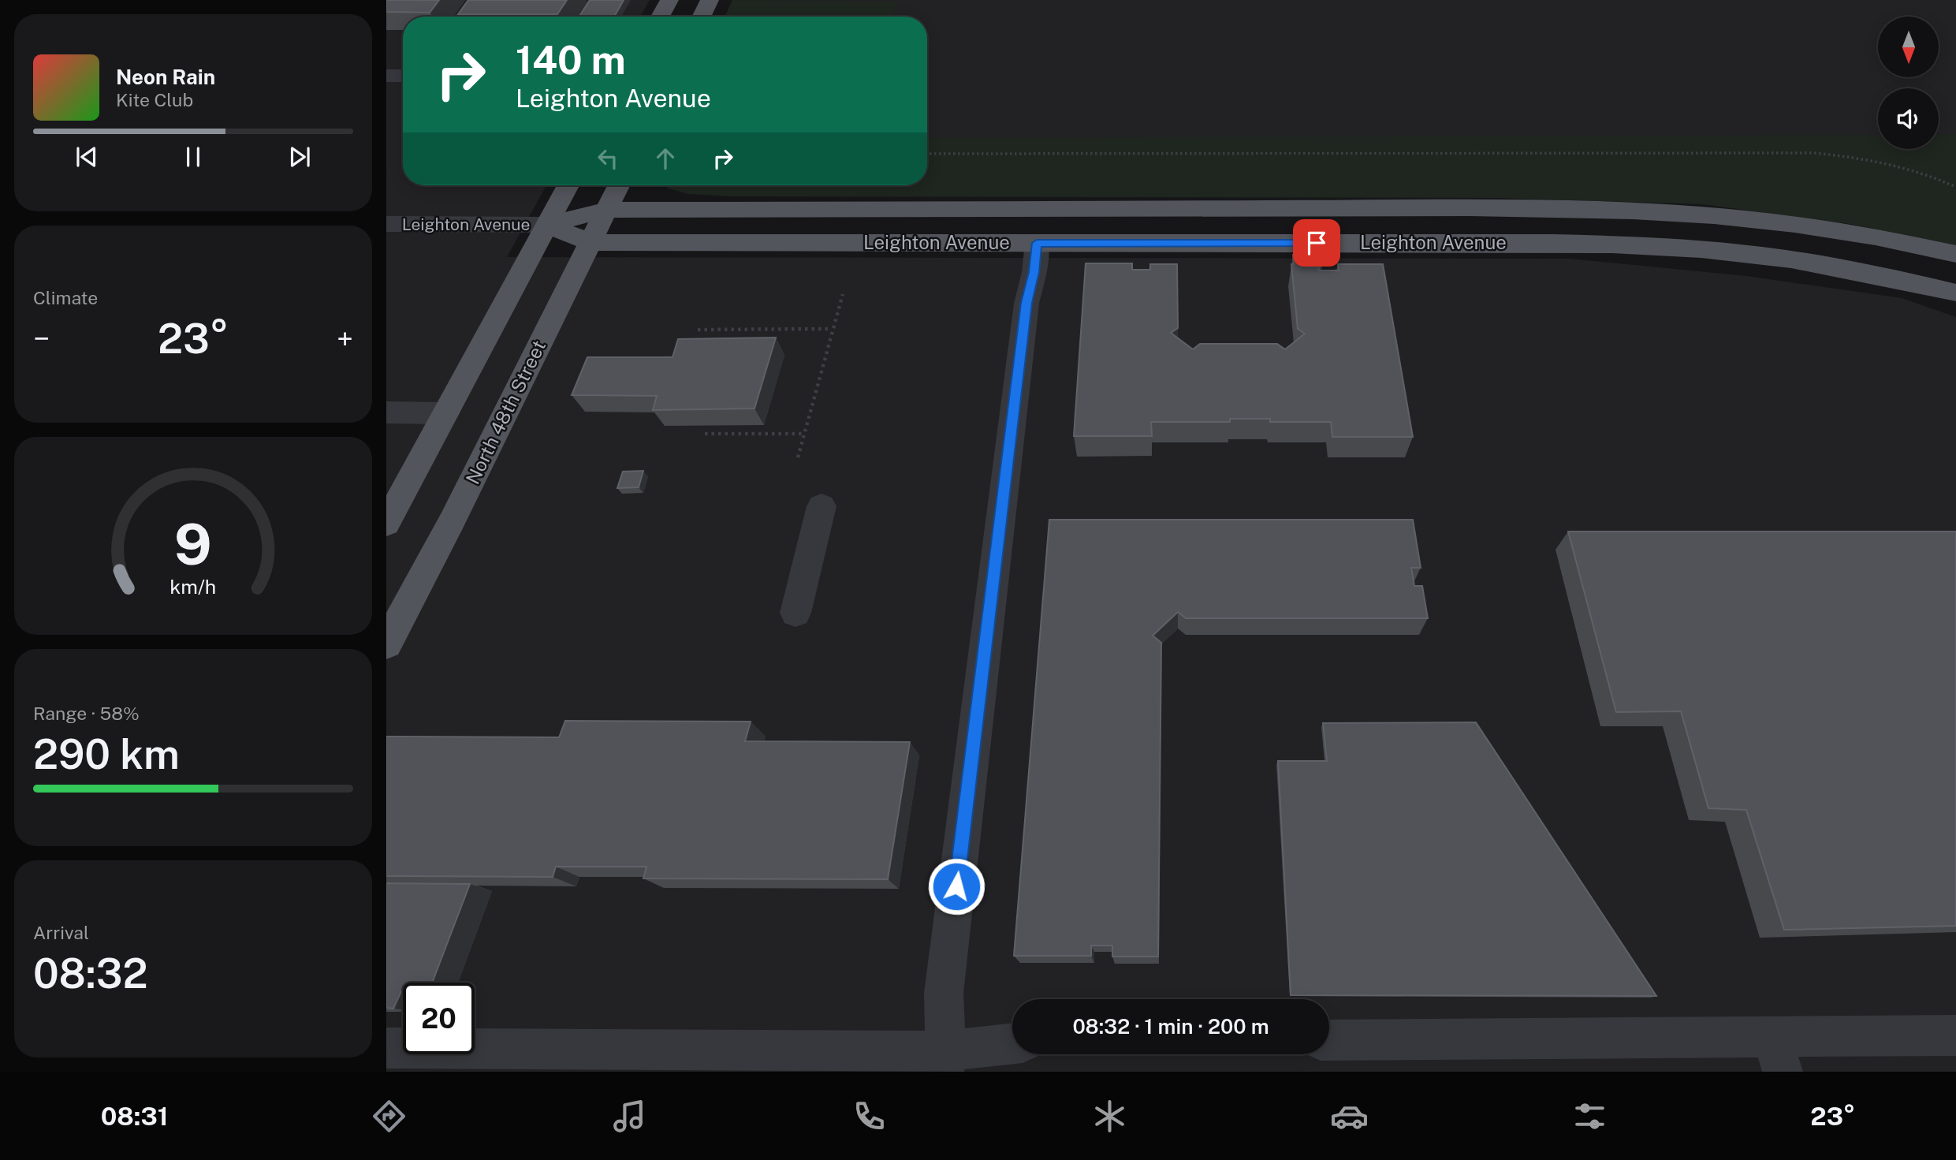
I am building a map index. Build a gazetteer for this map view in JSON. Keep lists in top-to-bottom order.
{
  "streets": {
    "main road": ["Leighton Avenue", "North 48th Street"]
  },
  "crossings": [
    ["Leighton Avenue", "North 48th Street"]
  ],
  "north": "bottom",
  "page": {
    "turn": ["140 m", "Leighton Avenue"],
    "song": ["Neon Rain", "Kite Club"],
    "tile": [
      "Climate",
      ["Range · 58%", "290 km"],
      ["Arrival", "08:32"]
    ],
    "heat": ["−", "23°", "+"],
    "limit": "20",
    "trip": "08:32 · 1 min · 200 m",
    "tabs": ["08:31", "23°"],
    "gauge": ["9", "km/h"]
  }
}
